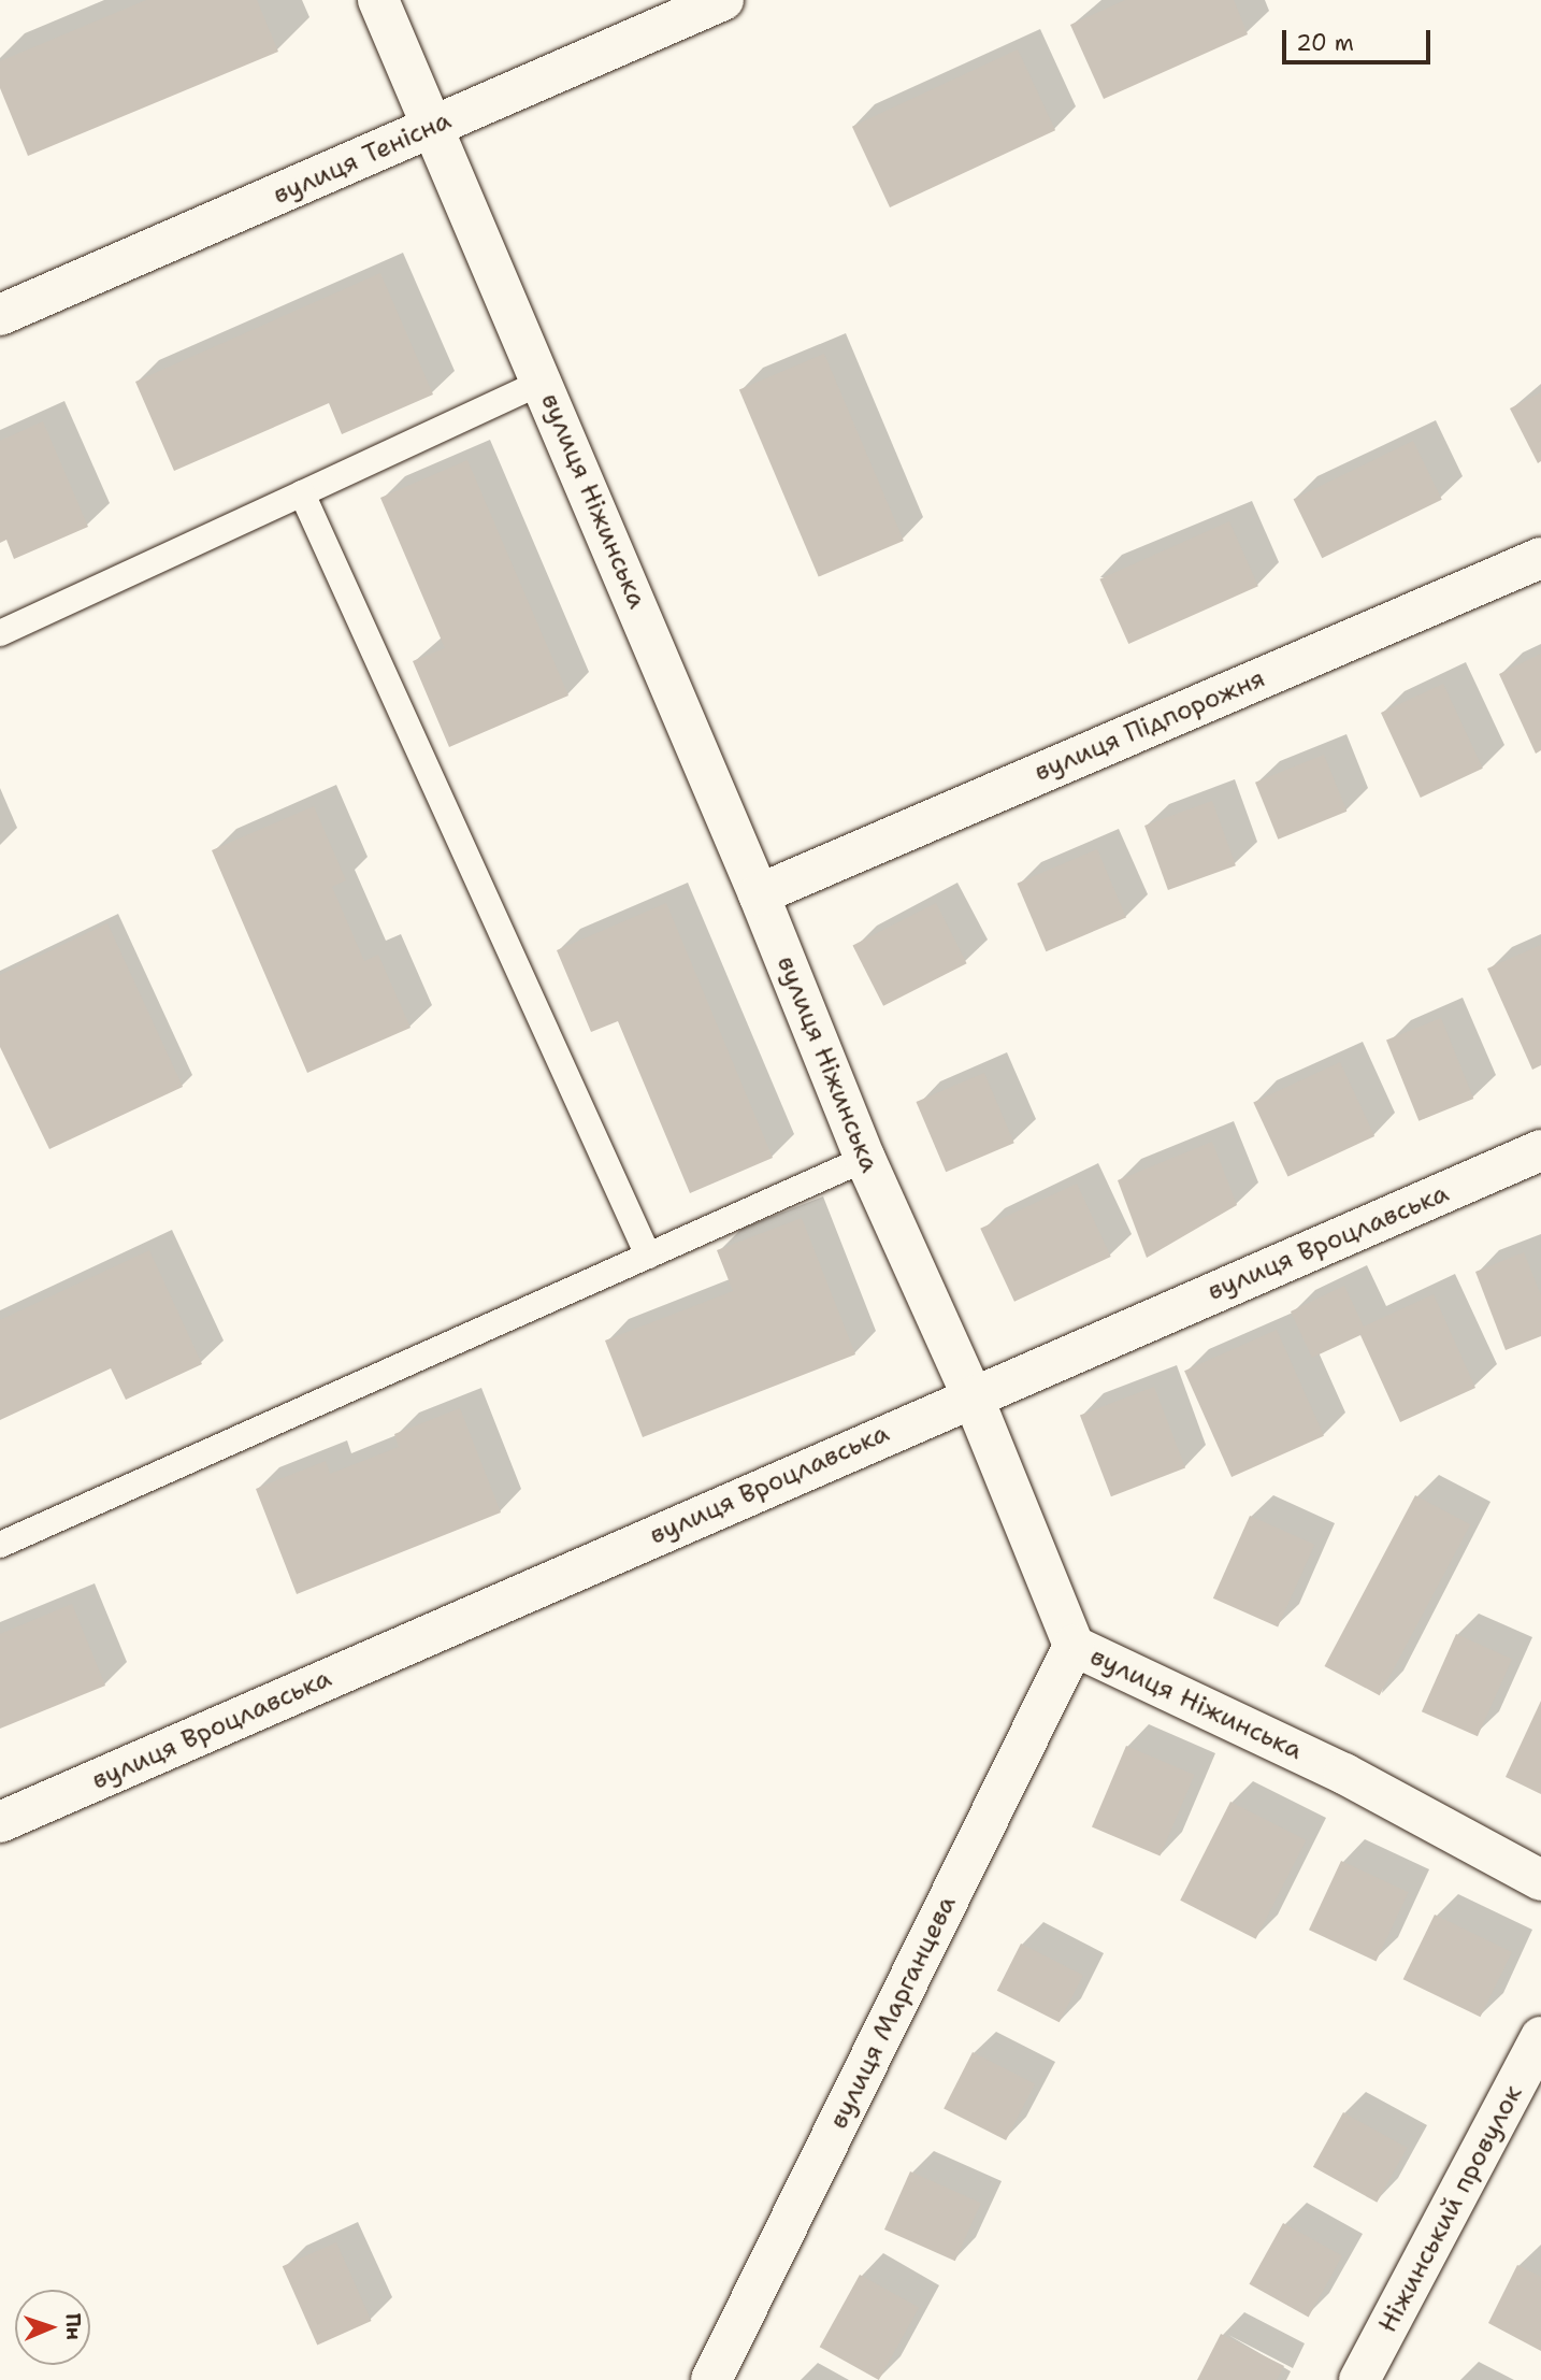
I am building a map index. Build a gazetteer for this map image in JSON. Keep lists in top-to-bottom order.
{
  "streets": {
    "street": [
      "вулиця Тенісна",
      "вулиця Ніжинська",
      "вулиця Підпорожня",
      "вулиця Вроцлавська",
      "вулиця Марганцева",
      "Ніжинський провулок"
    ]
  },
  "crossings": [
    ["вулиця Тенісна", "вулиця Ніжинська"],
    ["вулиця Ніжинська", "вулиця Підпорожня"],
    ["вулиця Ніжинська", "вулиця Вроцлавська"],
    ["вулиця Ніжинська", "вулиця Марганцева"]
  ],
  "scale_bar": "20 m",
  "north": "right"
}
